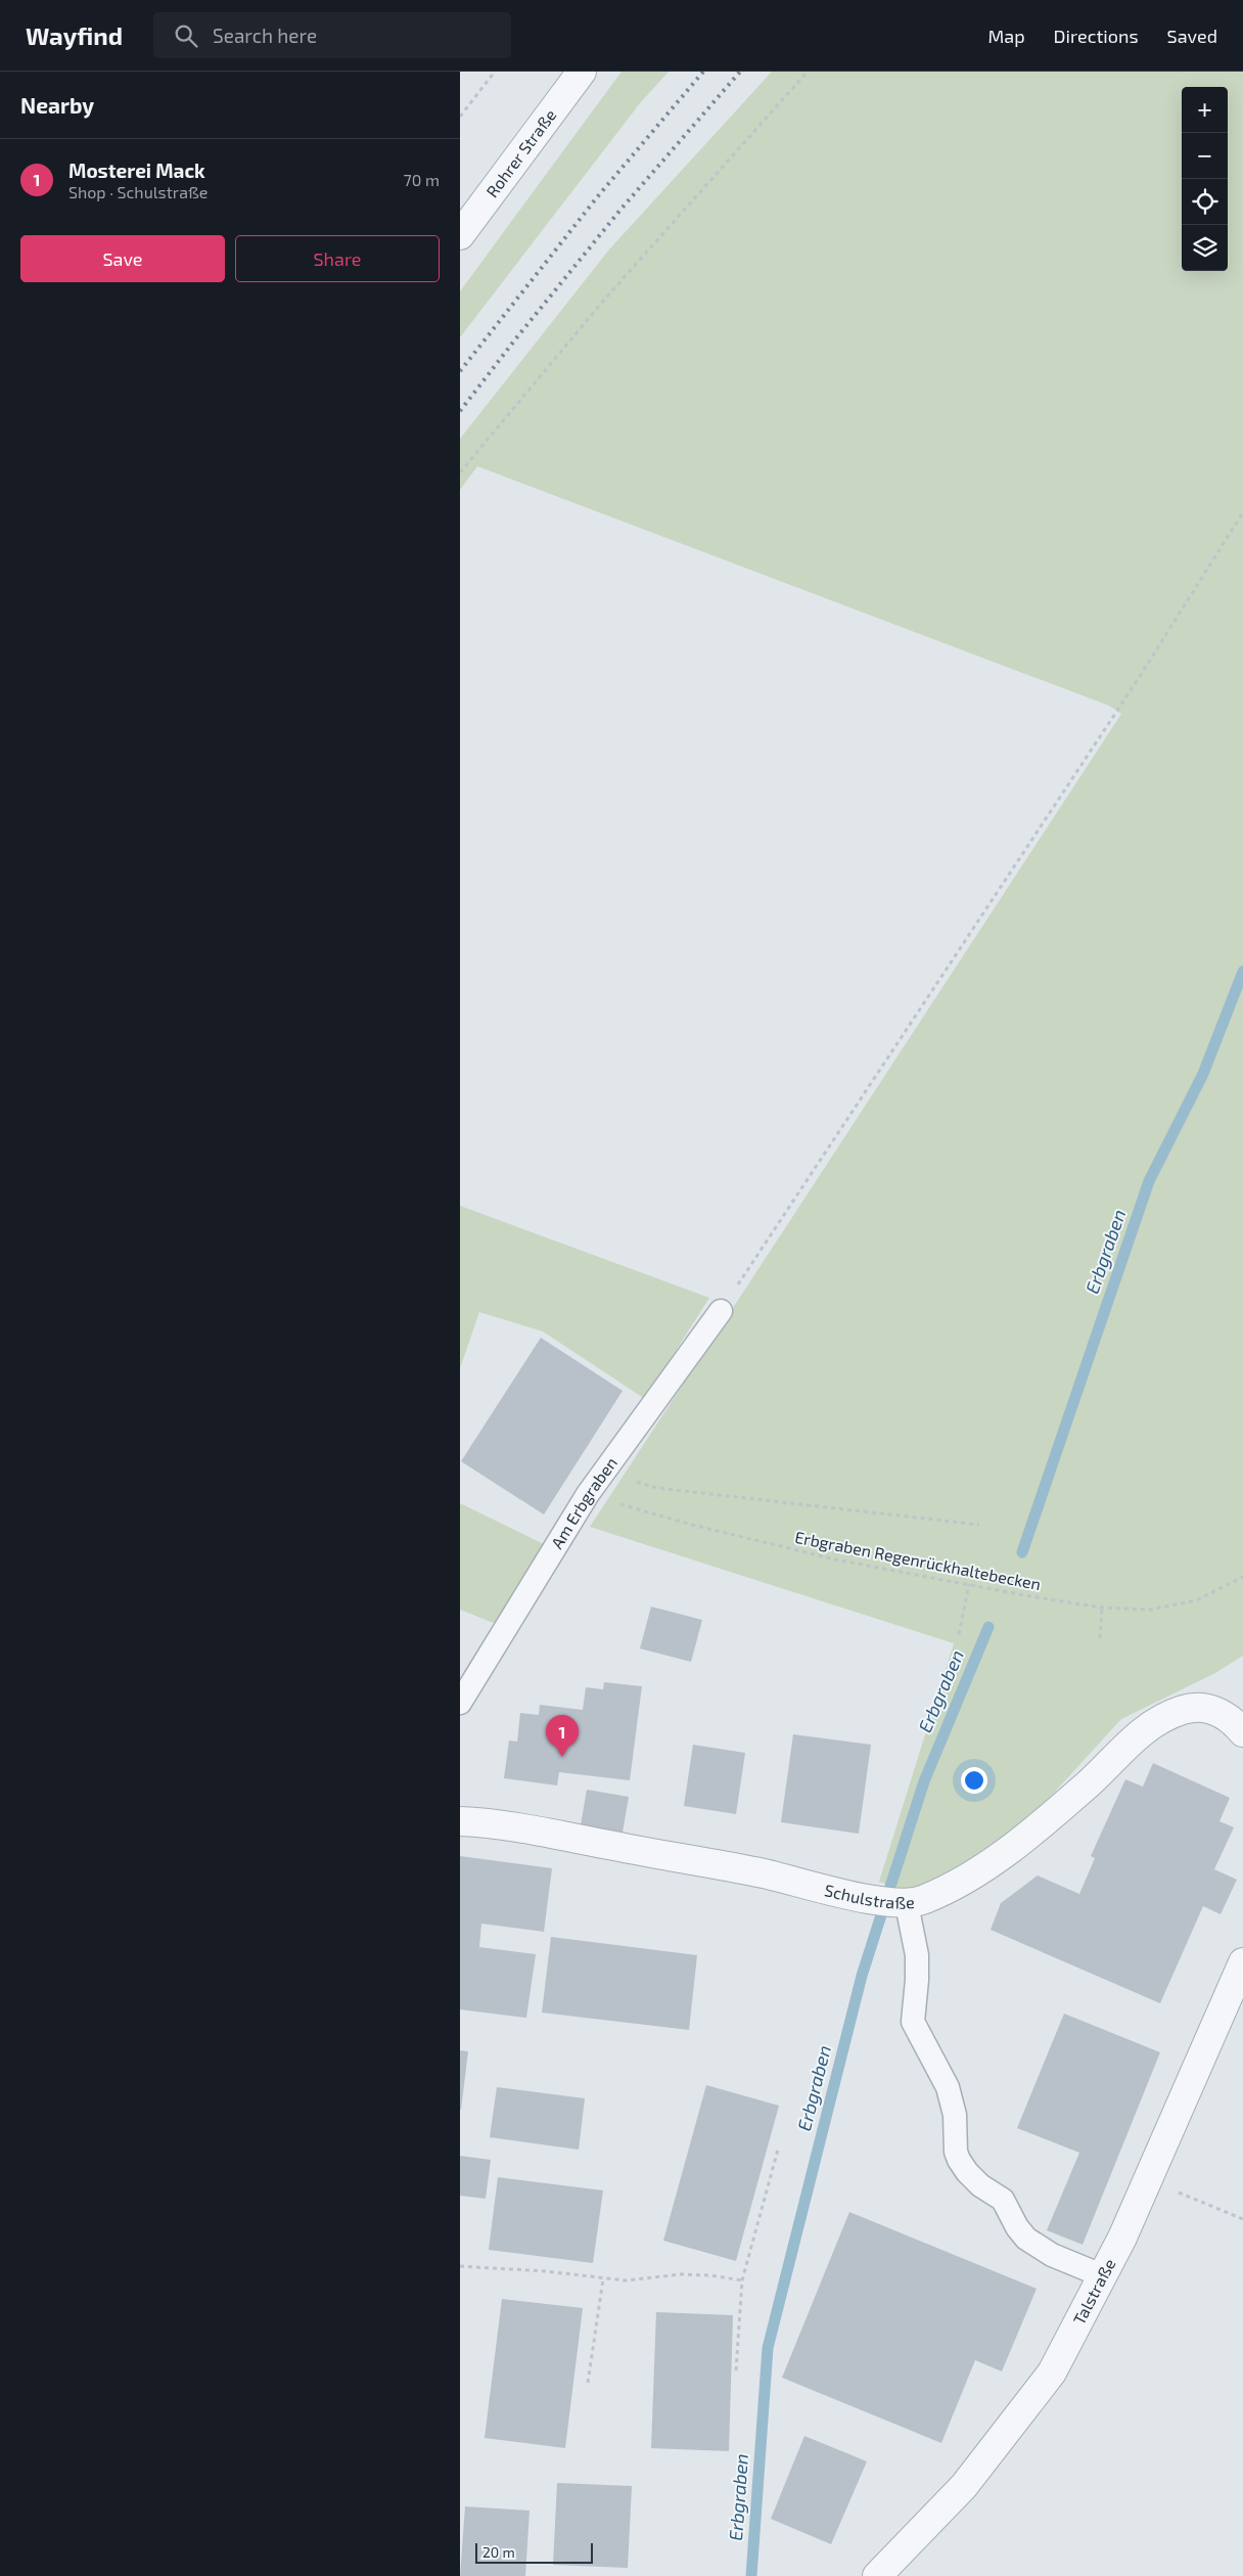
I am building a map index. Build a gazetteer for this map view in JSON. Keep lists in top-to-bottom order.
{
  "streets": {
    "street": ["Rohrer Straße", "Schulstraße", "Talstraße"],
    "lane": ["Am Erbgraben"],
    "path": ["Erbgraben Regenrückhaltebecken"]
  },
  "crossings": [
    ["Am Erbgraben", "Erbgraben Regenrückhaltebecken"]
  ],
  "water": ["Erbgraben"],
  "scale_bar": "20 m",
  "page": {
    "header": "Wayfind",
    "search": "Search here",
    "nav": ["Map", "Directions", "Saved"],
    "heading": "Nearby",
    "map_buttons": ["+", "−"],
    "list": [
      {
        "mark": "1",
        "name": "Mosterei Mack",
        "note": "Shop · Schulstraße",
        "value": "70 m"
      }
    ],
    "buttons": ["Save", "Share"],
    "pins": "1",
    "scale": "20 m"
  }
}
